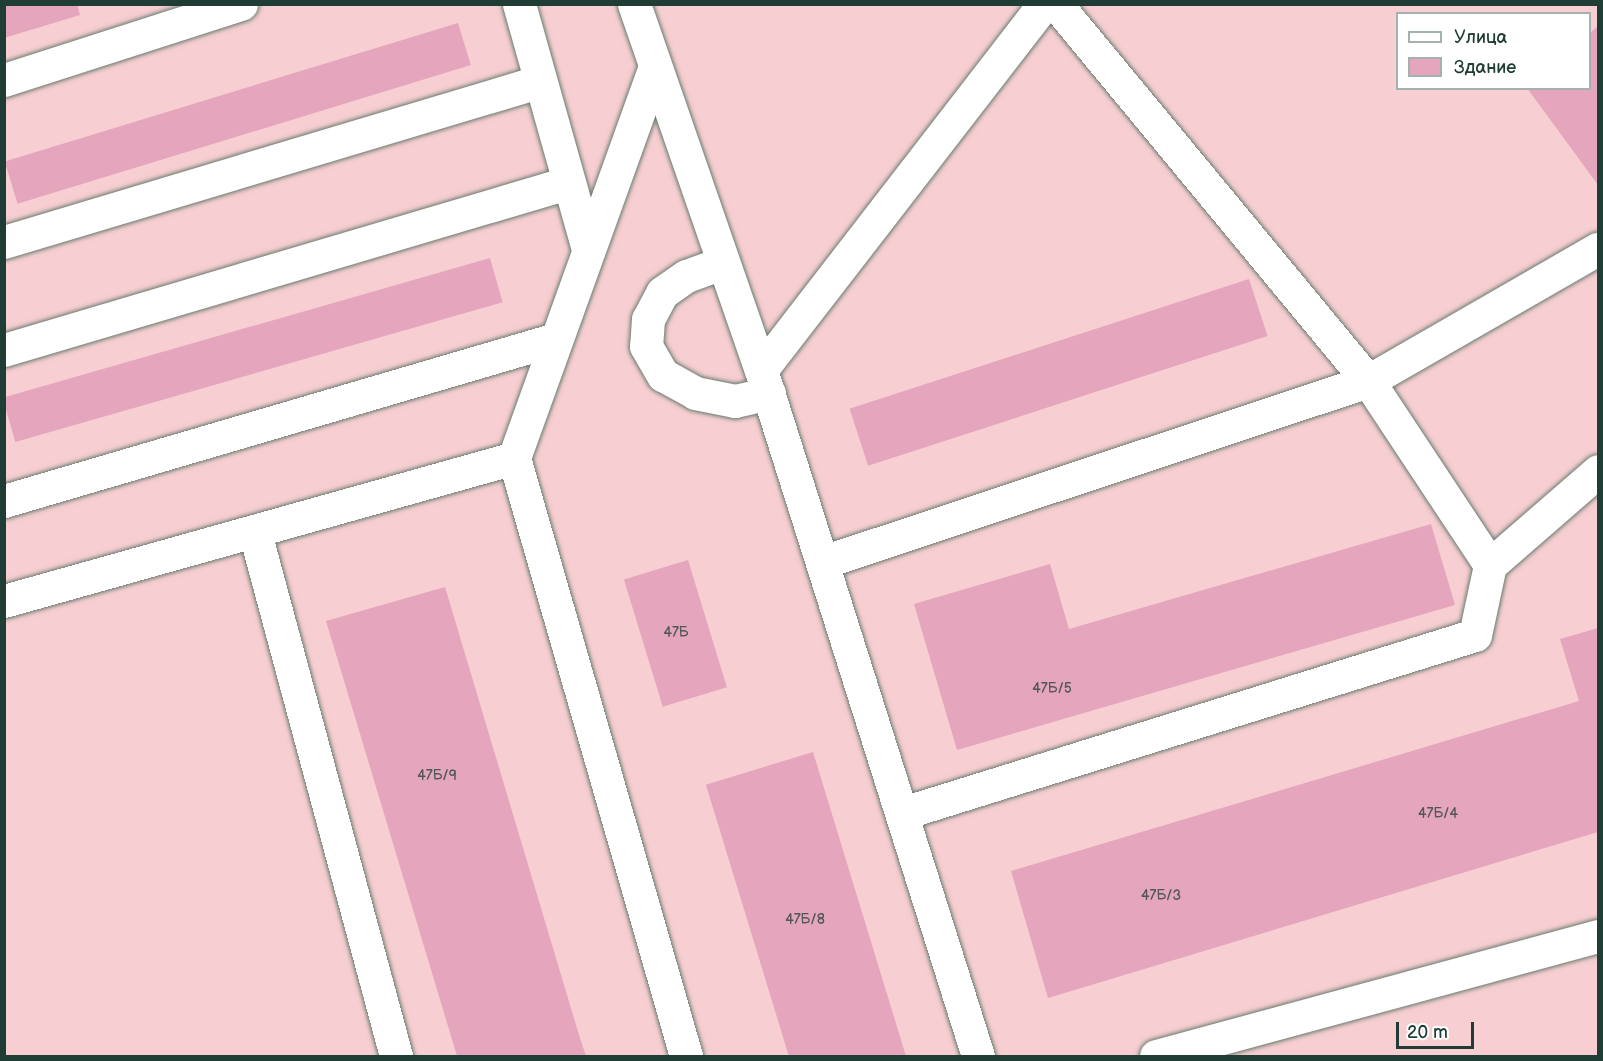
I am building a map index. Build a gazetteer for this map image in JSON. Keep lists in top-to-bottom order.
{
  "house_numbers": [
    "47Б",
    "47Б/5",
    "47Б/9",
    "47Б/4",
    "47Б/3",
    "47Б/8"
  ],
  "legend": ["Улица", "Здание"],
  "scale_bar": "20 m"
}
